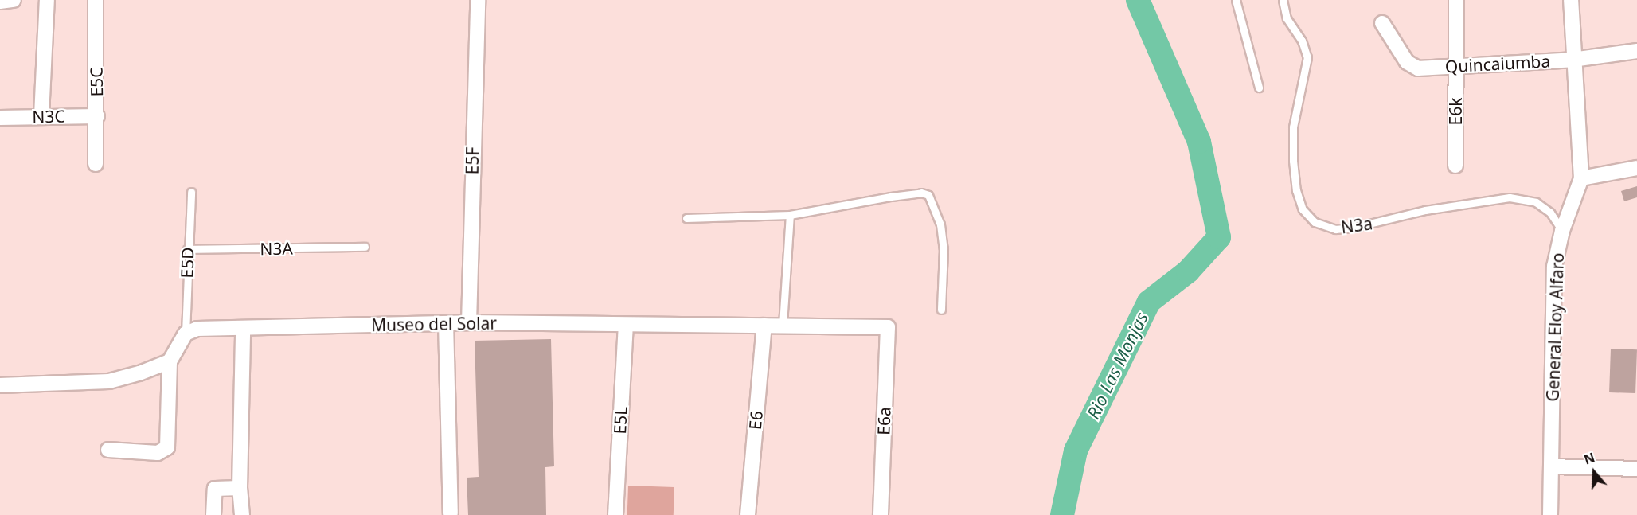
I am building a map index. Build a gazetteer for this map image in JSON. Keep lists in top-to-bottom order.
{
  "streets": {
    "street": [
      "Quincaiumba",
      "E5C",
      "E6k",
      "N3C",
      "E5F",
      "Museo del Solar",
      "General Eloy Alfaro",
      "E5L",
      "E6",
      "E6a"
    ],
    "lane": ["N3a", "N3A", "E5D"]
  },
  "crossings": [
    ["Quincaiumba", "E6k"],
    ["Quincaiumba", "General Eloy Alfaro"],
    ["E5C", "N3C"],
    ["E5F", "Museo del Solar"],
    ["N3a", "General Eloy Alfaro"],
    ["N3A", "E5D"],
    ["E5D", "Museo del Solar"],
    ["Museo del Solar", "E5L"],
    ["Museo del Solar", "E6"],
    ["Museo del Solar", "E6a"]
  ],
  "water": ["Rio Las Monjas"],
  "north": "top"
}
